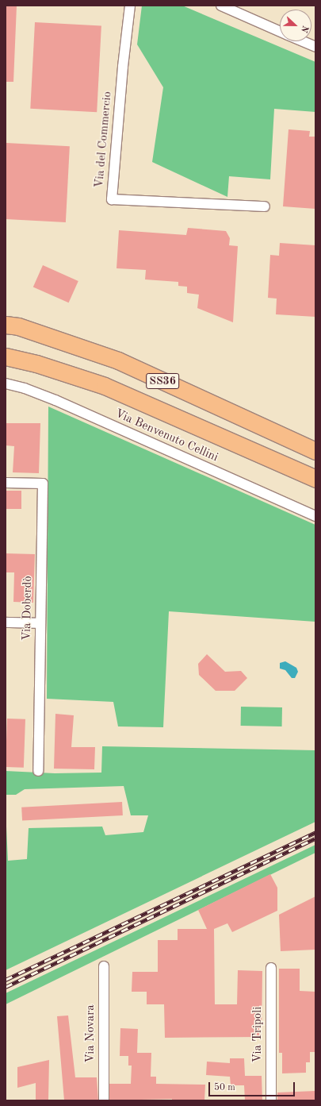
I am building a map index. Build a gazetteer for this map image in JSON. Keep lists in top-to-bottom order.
{
  "streets": {
    "highway": ["SS36"],
    "street": [
      "Via del Commercio",
      "Via Benvenuto Cellini",
      "Via Doberdò",
      "Via Novara",
      "Via Tripoli"
    ]
  },
  "scale_bar": "50 m",
  "north": "right"
}
